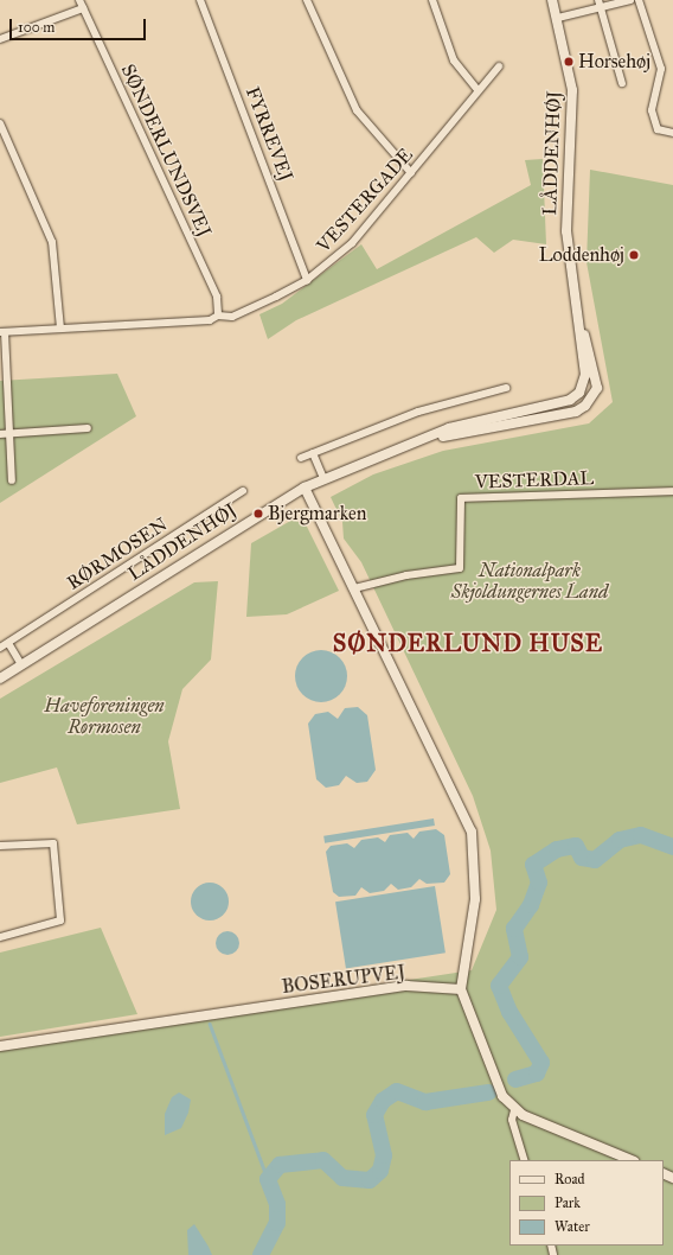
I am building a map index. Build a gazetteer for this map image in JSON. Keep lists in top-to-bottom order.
{
  "streets": {
    "street": [
      "FYRREVEJ",
      "SØNDERLUNDSVEJ",
      "LÅDDENHØJ",
      "VESTERGADE",
      "VESTERDAL",
      "RØRMOSEN",
      "BOSERUPVEJ"
    ]
  },
  "crossings": [
    ["FYRREVEJ", "VESTERGADE"],
    ["SØNDERLUNDSVEJ", "VESTERGADE"]
  ],
  "districts": ["SØNDERLUND HUSE"],
  "parks": ["Nationalpark Skjoldungernes Land", "Haveforeningen Rørmosen"],
  "places": ["Horsehøj", "Loddenhøj", "Bjergmarken"],
  "legend": ["Road", "Park", "Water"],
  "scale_bar": "100 m"
}
